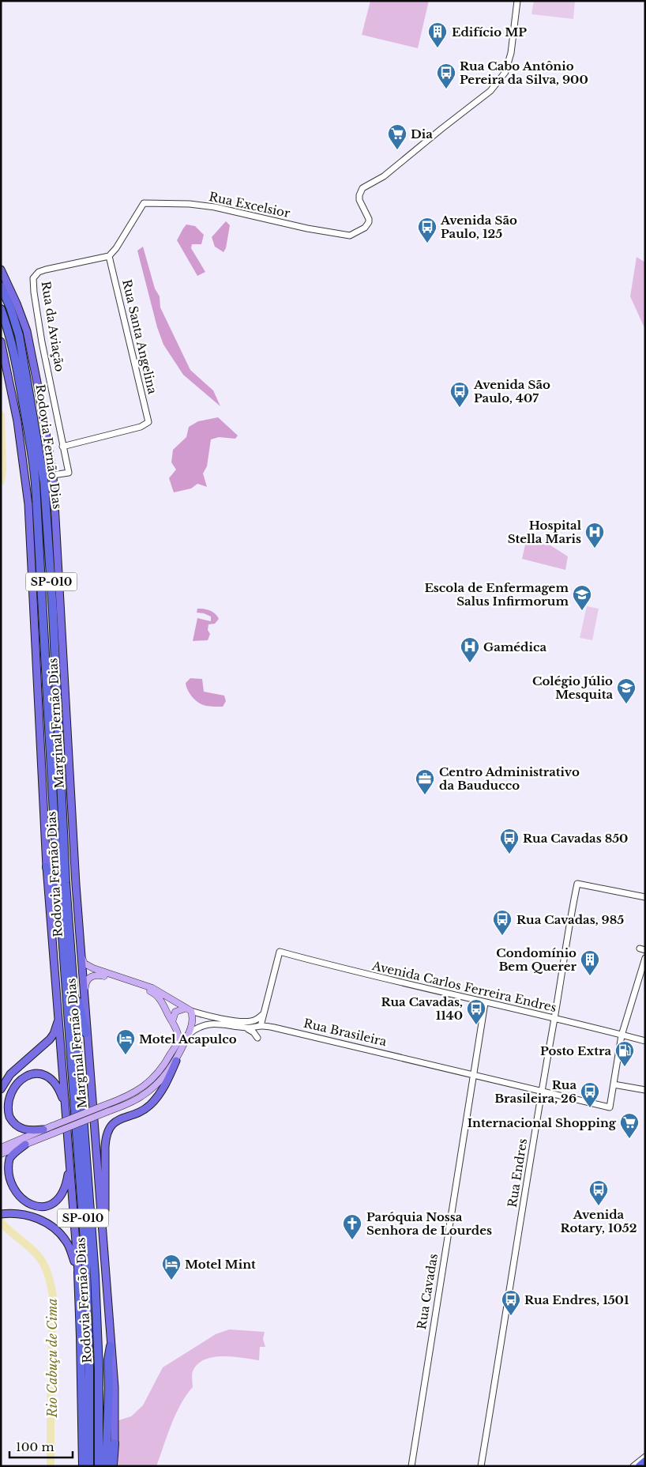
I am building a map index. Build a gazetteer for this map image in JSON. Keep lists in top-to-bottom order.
{
  "streets": {
    "highway": ["Rodovia Fernão Dias", "SP-010", "Marginal Fernão Dias"],
    "street": [
      "Rua Excelsior",
      "Rua da Aviação",
      "Rua Santa Angelina",
      "Avenida Carlos Ferreira Endres",
      "Rua Brasileira",
      "Rua Endres",
      "Rua Cavadas"
    ]
  },
  "crossings": [
    ["Rua Excelsior", "Rua da Aviação"],
    ["Rua Excelsior", "Rua Santa Angelina"],
    ["Rua da Aviação", "Rua Santa Angelina"],
    ["Rua da Aviação", "Marginal Fernão Dias"],
    ["Avenida Carlos Ferreira Endres", "Rua Endres"],
    ["Avenida Carlos Ferreira Endres", "Rua Cavadas"],
    ["Rua Brasileira", "Rua Endres"],
    ["Rua Brasileira", "Rua Cavadas"]
  ],
  "water": ["Rio Cabuçu de Cima"],
  "places": {
    "building": ["Edifício MP", "Condomínio Bem Querer"],
    "bus stop": [
      "Rua Cabo Antônio Pereira da Silva, 900",
      "Avenida São Paulo, 125",
      "Avenida São Paulo, 407",
      "Rua Cavadas 850",
      "Rua Cavadas, 985",
      "Rua Cavadas, 1140",
      "Rua Brasileira, 26",
      "Avenida Rotary, 1052",
      "Rua Endres, 1501"
    ],
    "supermarket": ["Dia", "Internacional Shopping"],
    "hospital": ["Hospital Stella Maris", "Gamédica"],
    "school or university": ["Escola de Enfermagem Salus Infirmorum", "Colégio Júlio Mesquita"],
    "office": ["Centro Administrativo da Bauducco"],
    "hotel": ["Motel Acapulco", "Motel Mint"],
    "fuel station": ["Posto Extra"],
    "church": ["Paróquia Nossa Senhora de Lourdes"]
  },
  "scale_bar": "100 m"
}
